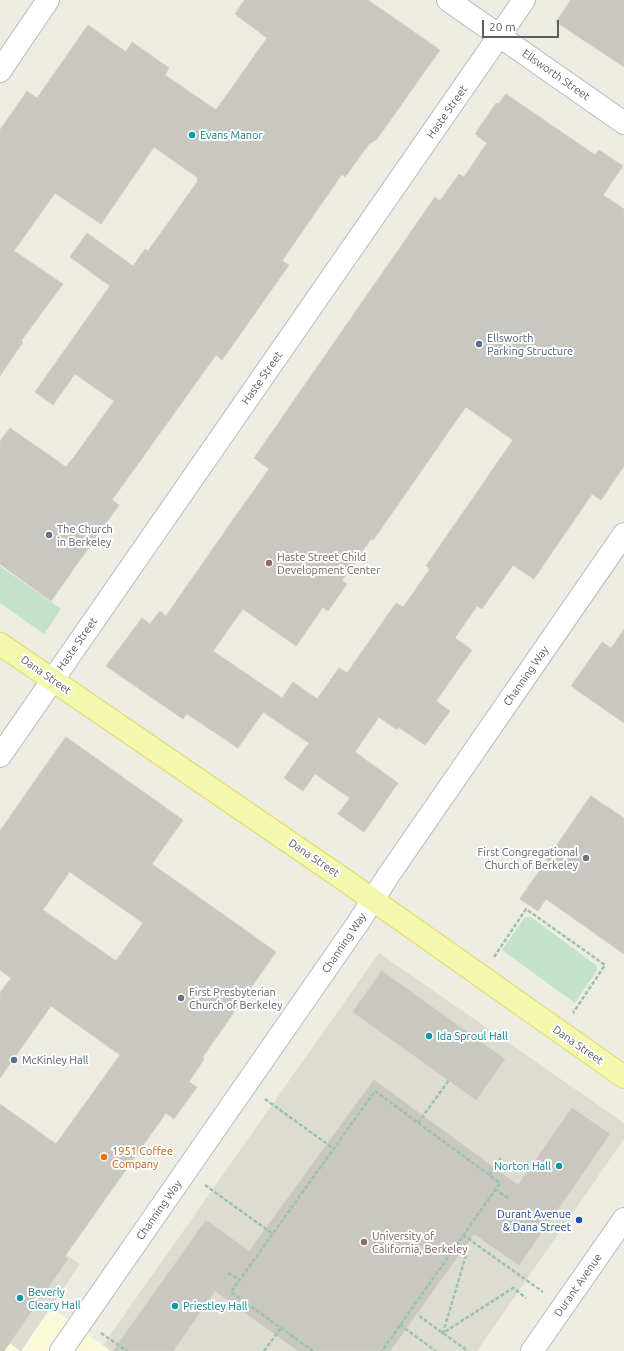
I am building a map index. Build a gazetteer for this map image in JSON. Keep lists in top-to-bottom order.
{
  "streets": {
    "main road": ["Dana Street"],
    "street": [
      "Ellsworth Street",
      "Haste Street",
      "Channing Way",
      "Durant Avenue"
    ]
  },
  "crossings": [
    ["Ellsworth Street", "Haste Street"],
    ["Haste Street", "Dana Street"],
    ["Dana Street", "Channing Way"]
  ],
  "places": [
    "Evans Manor",
    "Ellsworth Parking Structure",
    "The Church in Berkeley",
    "Haste Street Child Development Center",
    "First Congregational Church of Berkeley",
    "First Presbyterian Church of Berkeley",
    "Ida Sproul Hall",
    "McKinley Hall",
    "1951 Coffee Company",
    "Norton Hall",
    "Durant Avenue & Dana Street",
    "University of California, Berkeley",
    "Beverly Cleary Hall",
    "Priestley Hall"
  ],
  "scale_bar": "20 m"
}
